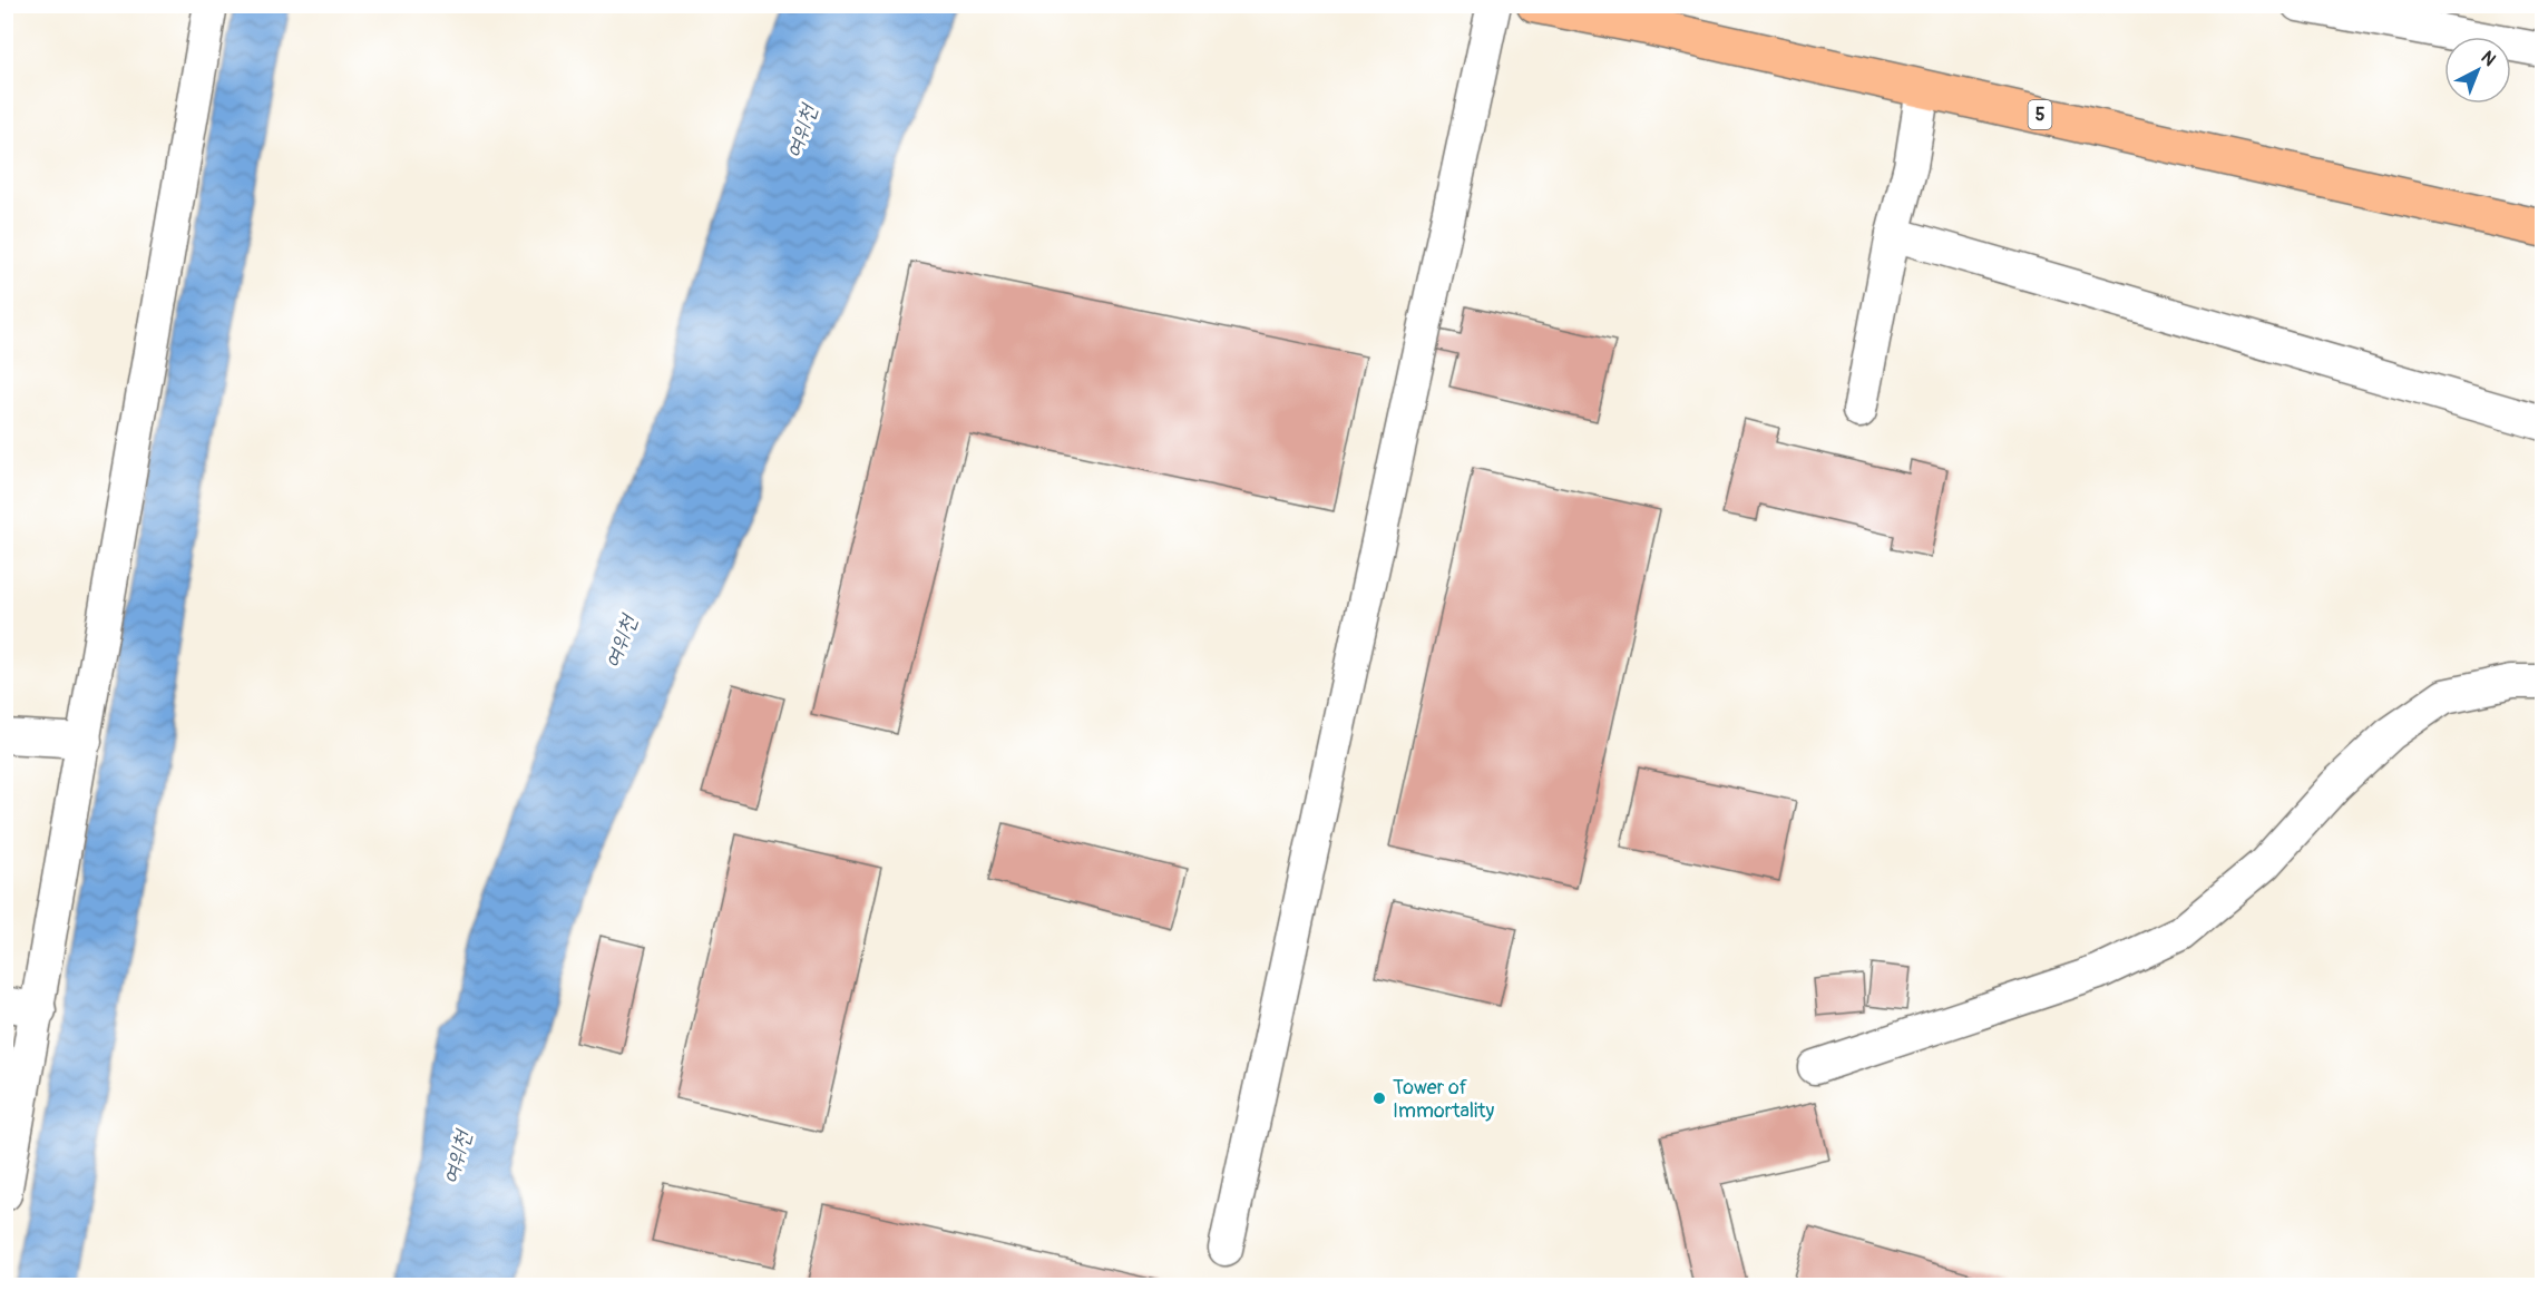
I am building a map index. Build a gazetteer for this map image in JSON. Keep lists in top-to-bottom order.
{
  "streets": {
    "highway": ["5"]
  },
  "water": ["여위천"],
  "places": ["Tower of Immortality"],
  "north": "top right"
}
